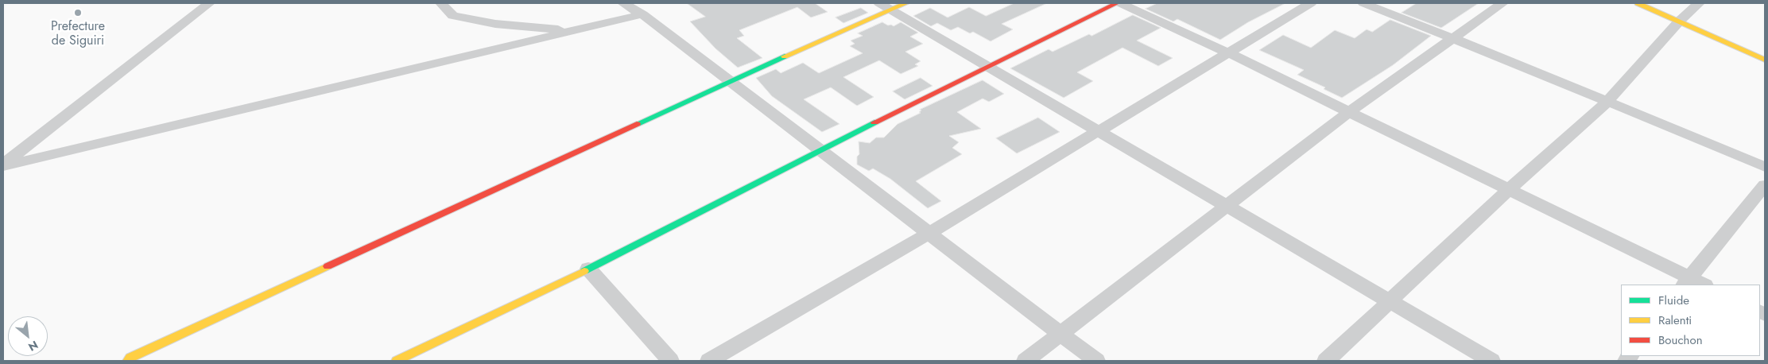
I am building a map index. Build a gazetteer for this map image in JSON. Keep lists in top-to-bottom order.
{
  "places": ["Prefecture de Siguiri"],
  "legend": ["Fluide", "Ralenti", "Bouchon"],
  "north": "bottom right"
}
